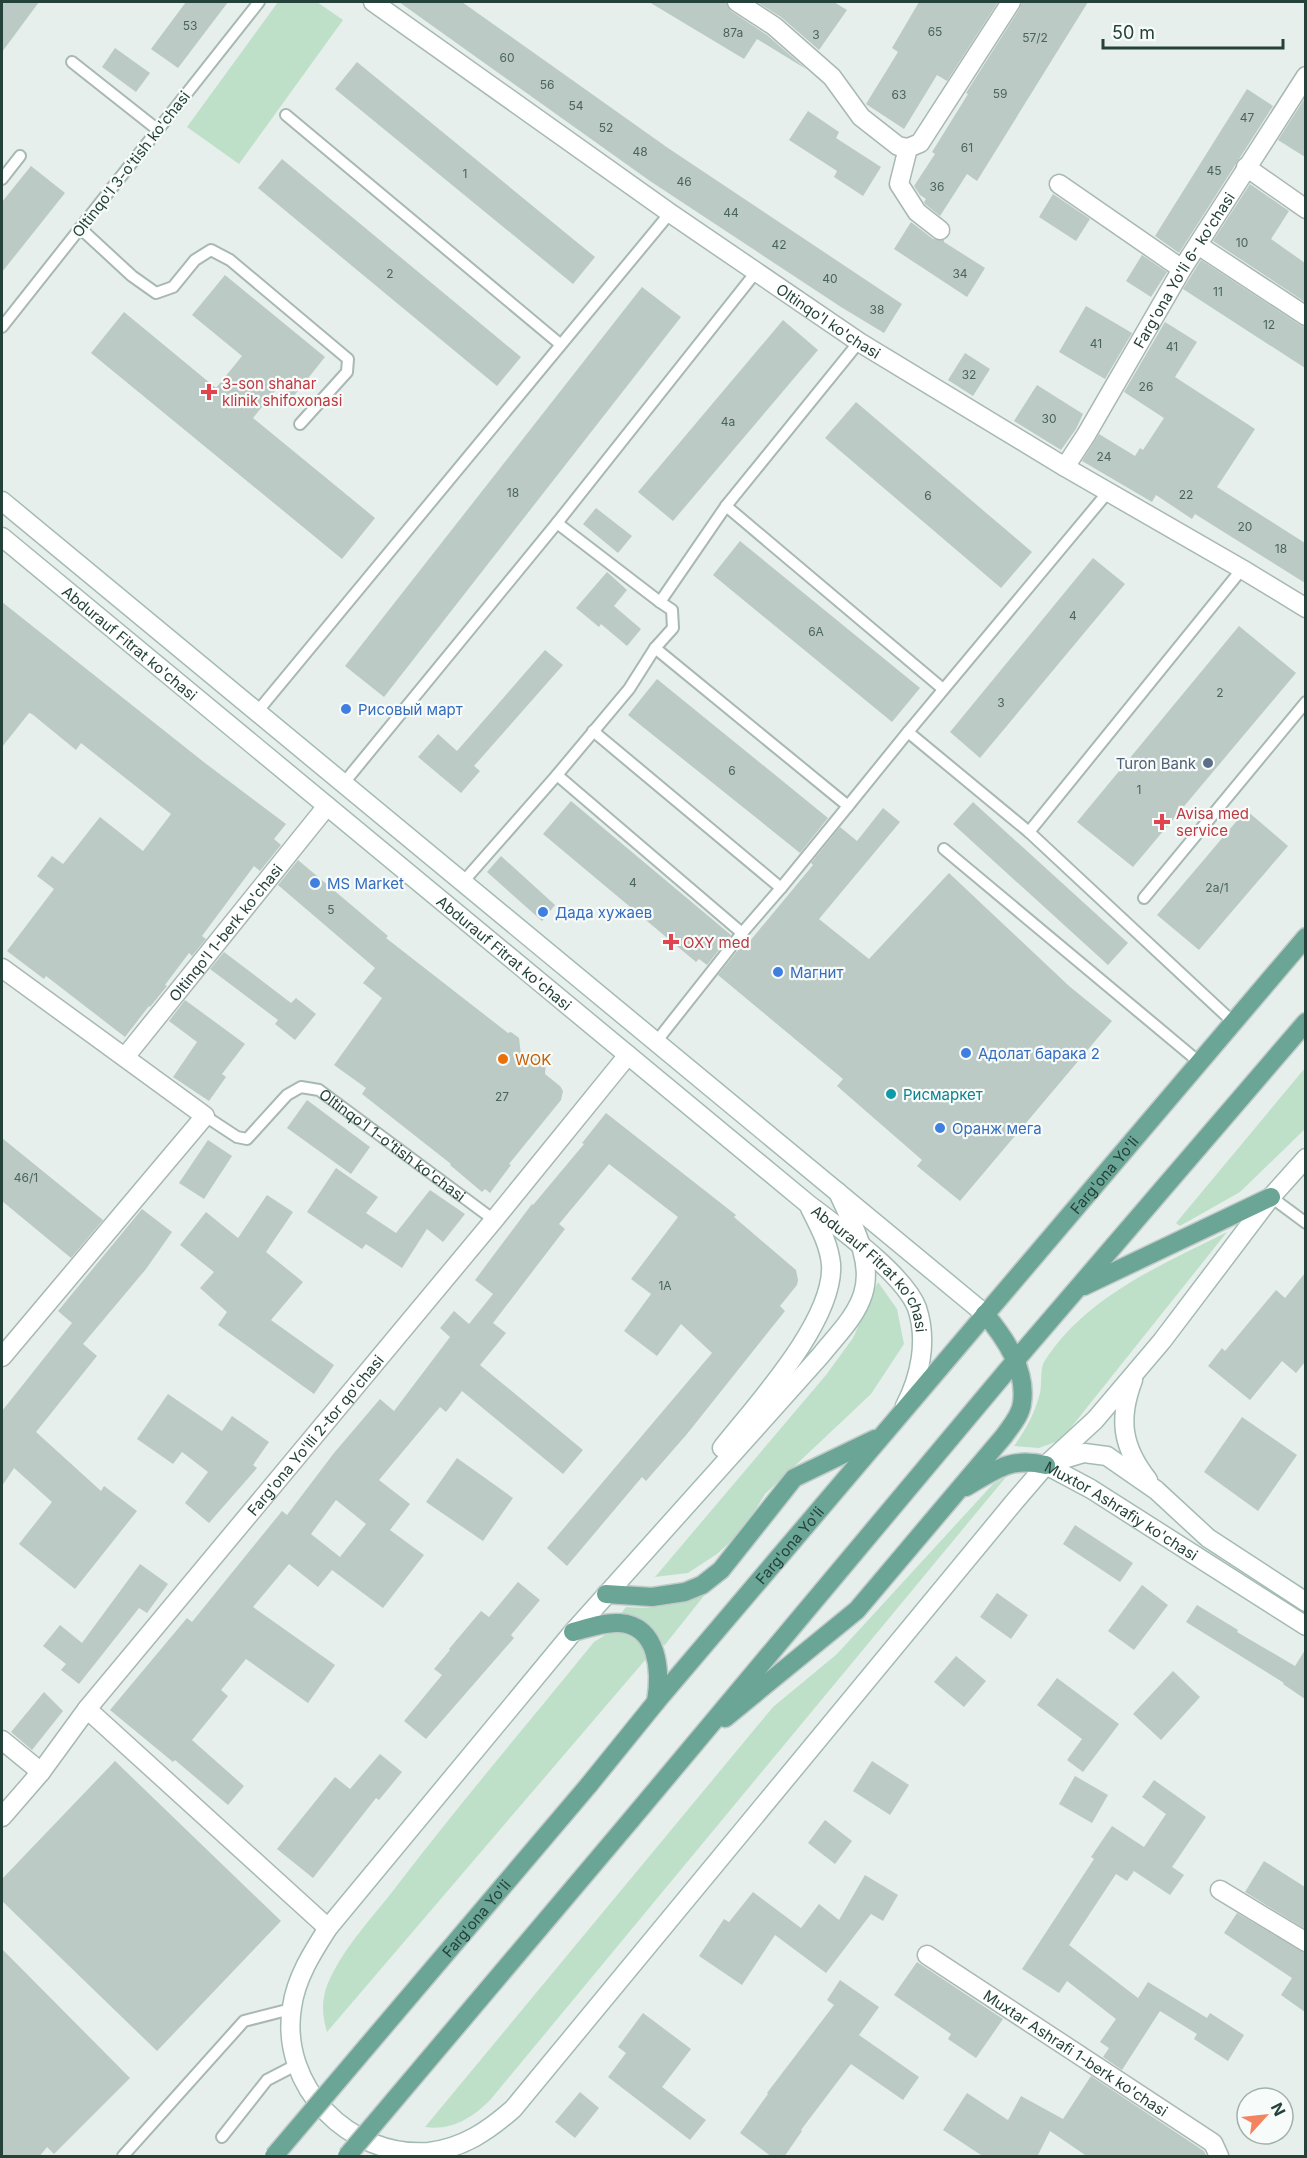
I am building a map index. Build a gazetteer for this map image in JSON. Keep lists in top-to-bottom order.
{
  "streets": {
    "main road": [
      "Farg'ona Yo'li 6- ko'chasi",
      "Oltinqo'l ko'chasi",
      "Abdurauf Fitrat ko'chasi",
      "Oltinqo'l 1-berk ko'chasi",
      "Oltinqo'l 1-o'tish ko'chasi",
      "Farg'ona Yo'li",
      "Farg'ona Yo'lli 2-tor qo'chasi",
      "Muxtor Ashrafiy ko'chasi",
      "Muxtar Ashrafi 1-berk ko'chasi"
    ],
    "lane": ["Oltinqo'l 3-o'tish ko'chasi"]
  },
  "crossings": [
    ["Farg'ona Yo'li 6- ko'chasi", "Oltinqo'l ko'chasi"],
    ["Abdurauf Fitrat ko'chasi", "Oltinqo'l 1-berk ko'chasi"],
    ["Abdurauf Fitrat ko'chasi", "Farg'ona Yo'li"],
    ["Abdurauf Fitrat ko'chasi", "Farg'ona Yo'lli 2-tor qo'chasi"],
    ["Oltinqo'l 1-berk ko'chasi", "Oltinqo'l 1-o'tish ko'chasi"],
    ["Oltinqo'l 1-o'tish ko'chasi", "Farg'ona Yo'lli 2-tor qo'chasi"]
  ],
  "places": {
    "health": ["3-son shahar klinik shifoxonasi", "Avisa med service", "OXY med"],
    "other": [
      "Рисовый март",
      "Turon Bank",
      "MS Market",
      "Дада хужаев",
      "Магнит",
      "Адолат барака 2",
      "WOK",
      "Рисмаркет",
      "Оранж мега"
    ]
  },
  "house_numbers": [
    "53",
    "65",
    "87a",
    "3",
    "57/2",
    "60",
    "56",
    "59",
    "63",
    "54",
    "47",
    "52",
    "61",
    "48",
    "45",
    "1",
    "46",
    "36",
    "44",
    "10",
    "42",
    "2",
    "34",
    "40",
    "11",
    "38",
    "12",
    "41",
    "41",
    "32",
    "26",
    "30",
    "4а",
    "24",
    "18",
    "22",
    "6",
    "20",
    "18",
    "4",
    "6A",
    "2",
    "3",
    "6",
    "1",
    "4",
    "2a/1",
    "5",
    "27",
    "46/1",
    "1A"
  ],
  "scale_bar": "50 m",
  "north": "top right"
}
